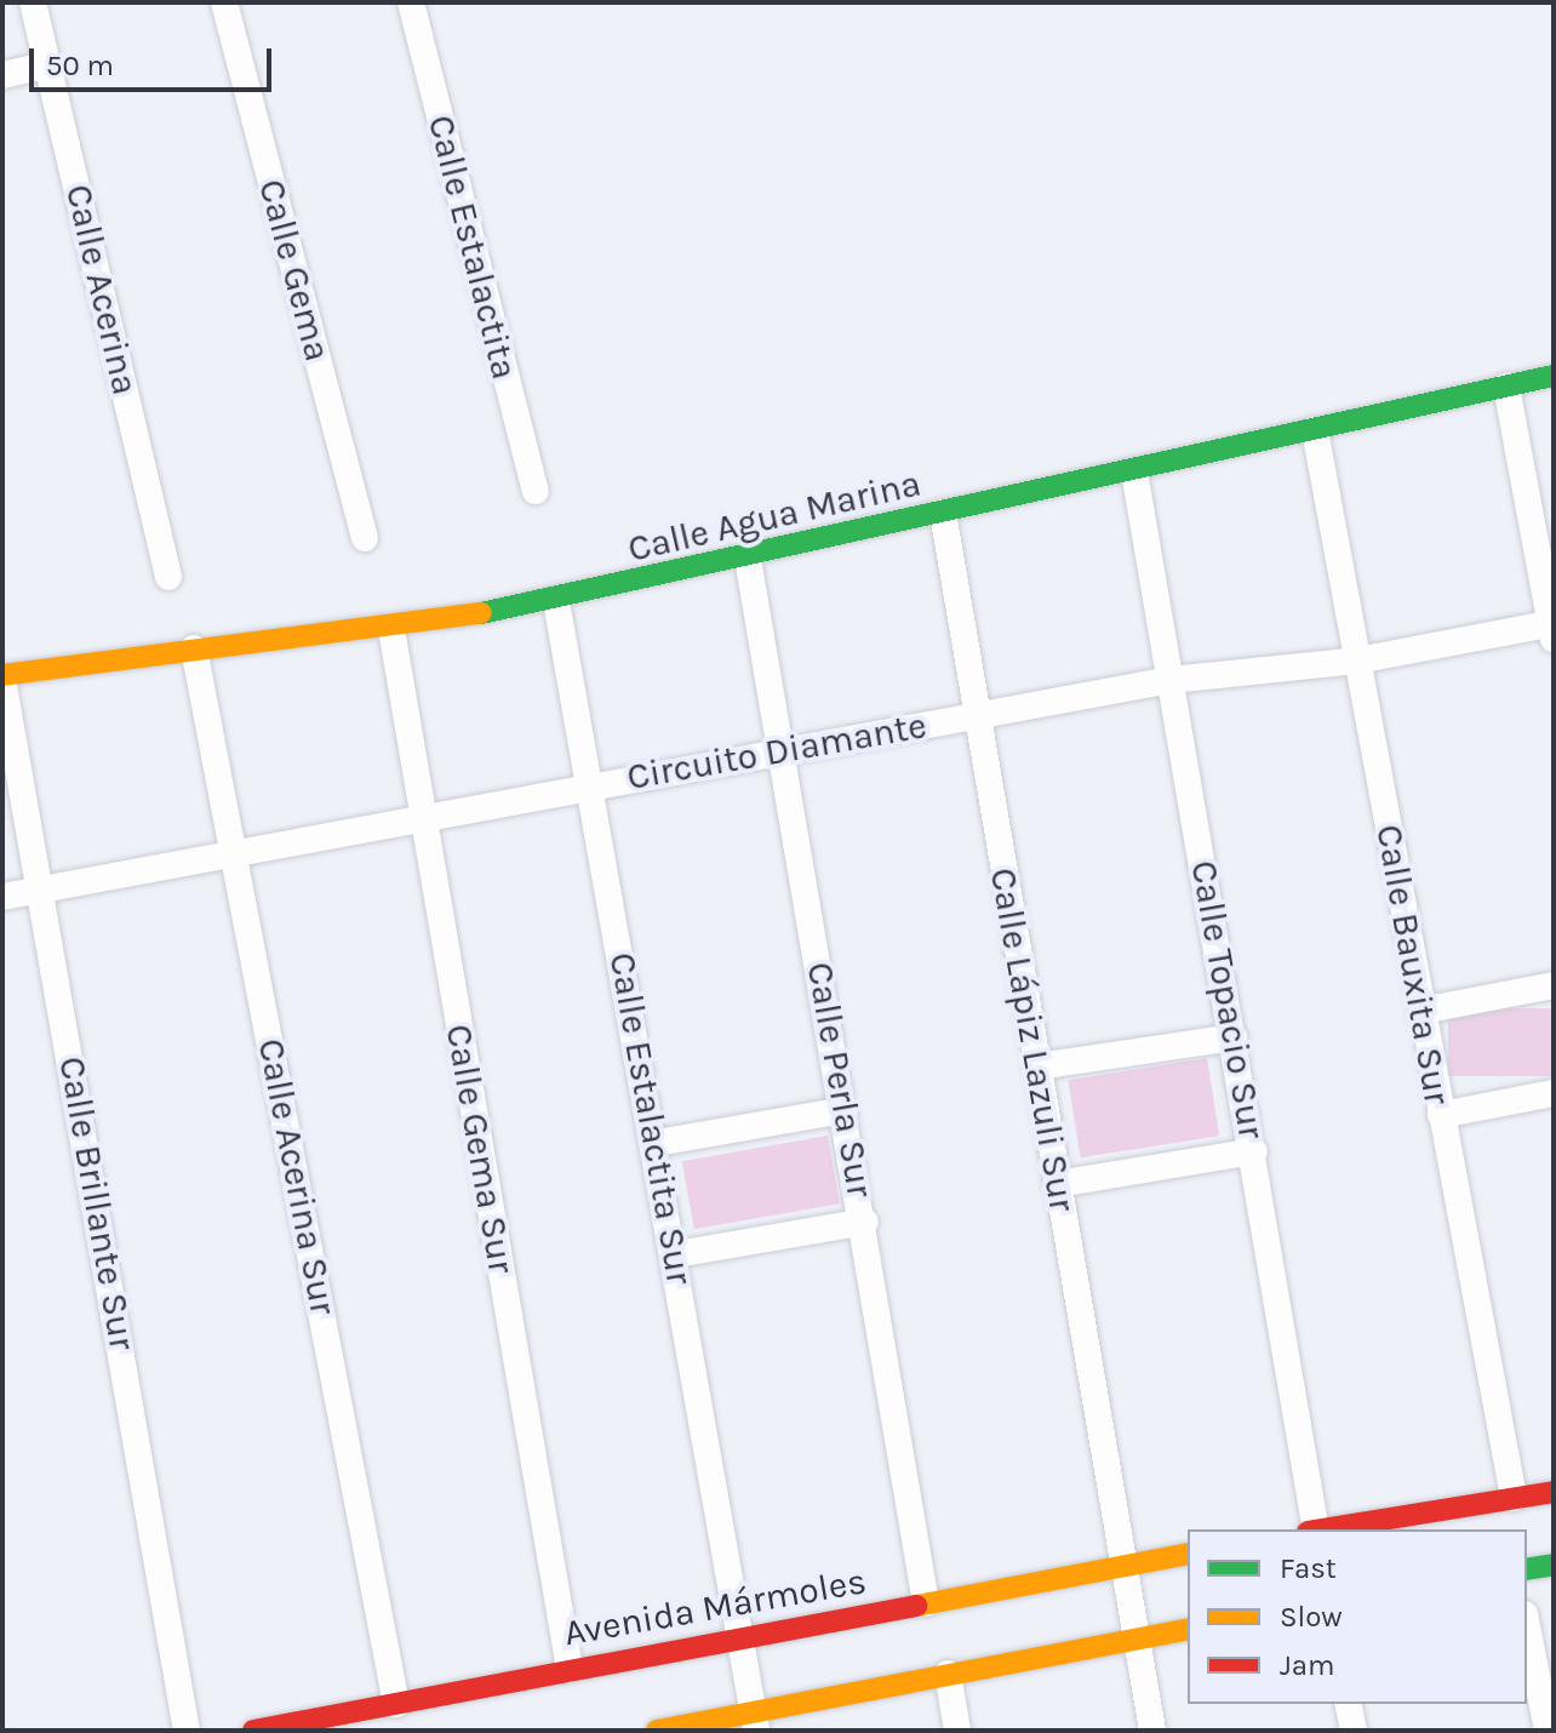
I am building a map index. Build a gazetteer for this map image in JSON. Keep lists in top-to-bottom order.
{
  "streets": {
    "street": [
      "Calle Estalactita",
      "Calle Gema",
      "Calle Acerina",
      "Calle Agua Marina",
      "Circuito Diamante",
      "Calle Bauxita Sur",
      "Calle Topacio Sur",
      "Calle Lápiz Lazuli Sur",
      "Calle Perla Sur",
      "Calle Estalactita Sur",
      "Calle Gema Sur",
      "Calle Acerina Sur",
      "Calle Brillante Sur",
      "Avenida Mármoles"
    ]
  },
  "crossings": [
    ["Calle Agua Marina", "Calle Bauxita Sur"],
    ["Calle Agua Marina", "Calle Topacio Sur"],
    ["Calle Agua Marina", "Calle Lápiz Lazuli Sur"],
    ["Calle Agua Marina", "Calle Perla Sur"],
    ["Calle Agua Marina", "Calle Estalactita Sur"],
    ["Calle Agua Marina", "Calle Gema Sur"],
    ["Calle Agua Marina", "Calle Acerina Sur"],
    ["Calle Agua Marina", "Calle Brillante Sur"],
    ["Circuito Diamante", "Calle Bauxita Sur"],
    ["Circuito Diamante", "Calle Topacio Sur"],
    ["Circuito Diamante", "Calle Lápiz Lazuli Sur"],
    ["Circuito Diamante", "Calle Perla Sur"],
    ["Circuito Diamante", "Calle Estalactita Sur"],
    ["Circuito Diamante", "Calle Gema Sur"],
    ["Circuito Diamante", "Calle Acerina Sur"],
    ["Circuito Diamante", "Calle Brillante Sur"],
    ["Calle Lápiz Lazuli Sur", "Avenida Mármoles"],
    ["Calle Perla Sur", "Avenida Mármoles"],
    ["Calle Estalactita Sur", "Avenida Mármoles"],
    ["Calle Gema Sur", "Avenida Mármoles"],
    ["Calle Acerina Sur", "Avenida Mármoles"]
  ],
  "legend": ["Fast", "Slow", "Jam"],
  "scale_bar": "50 m"
}
